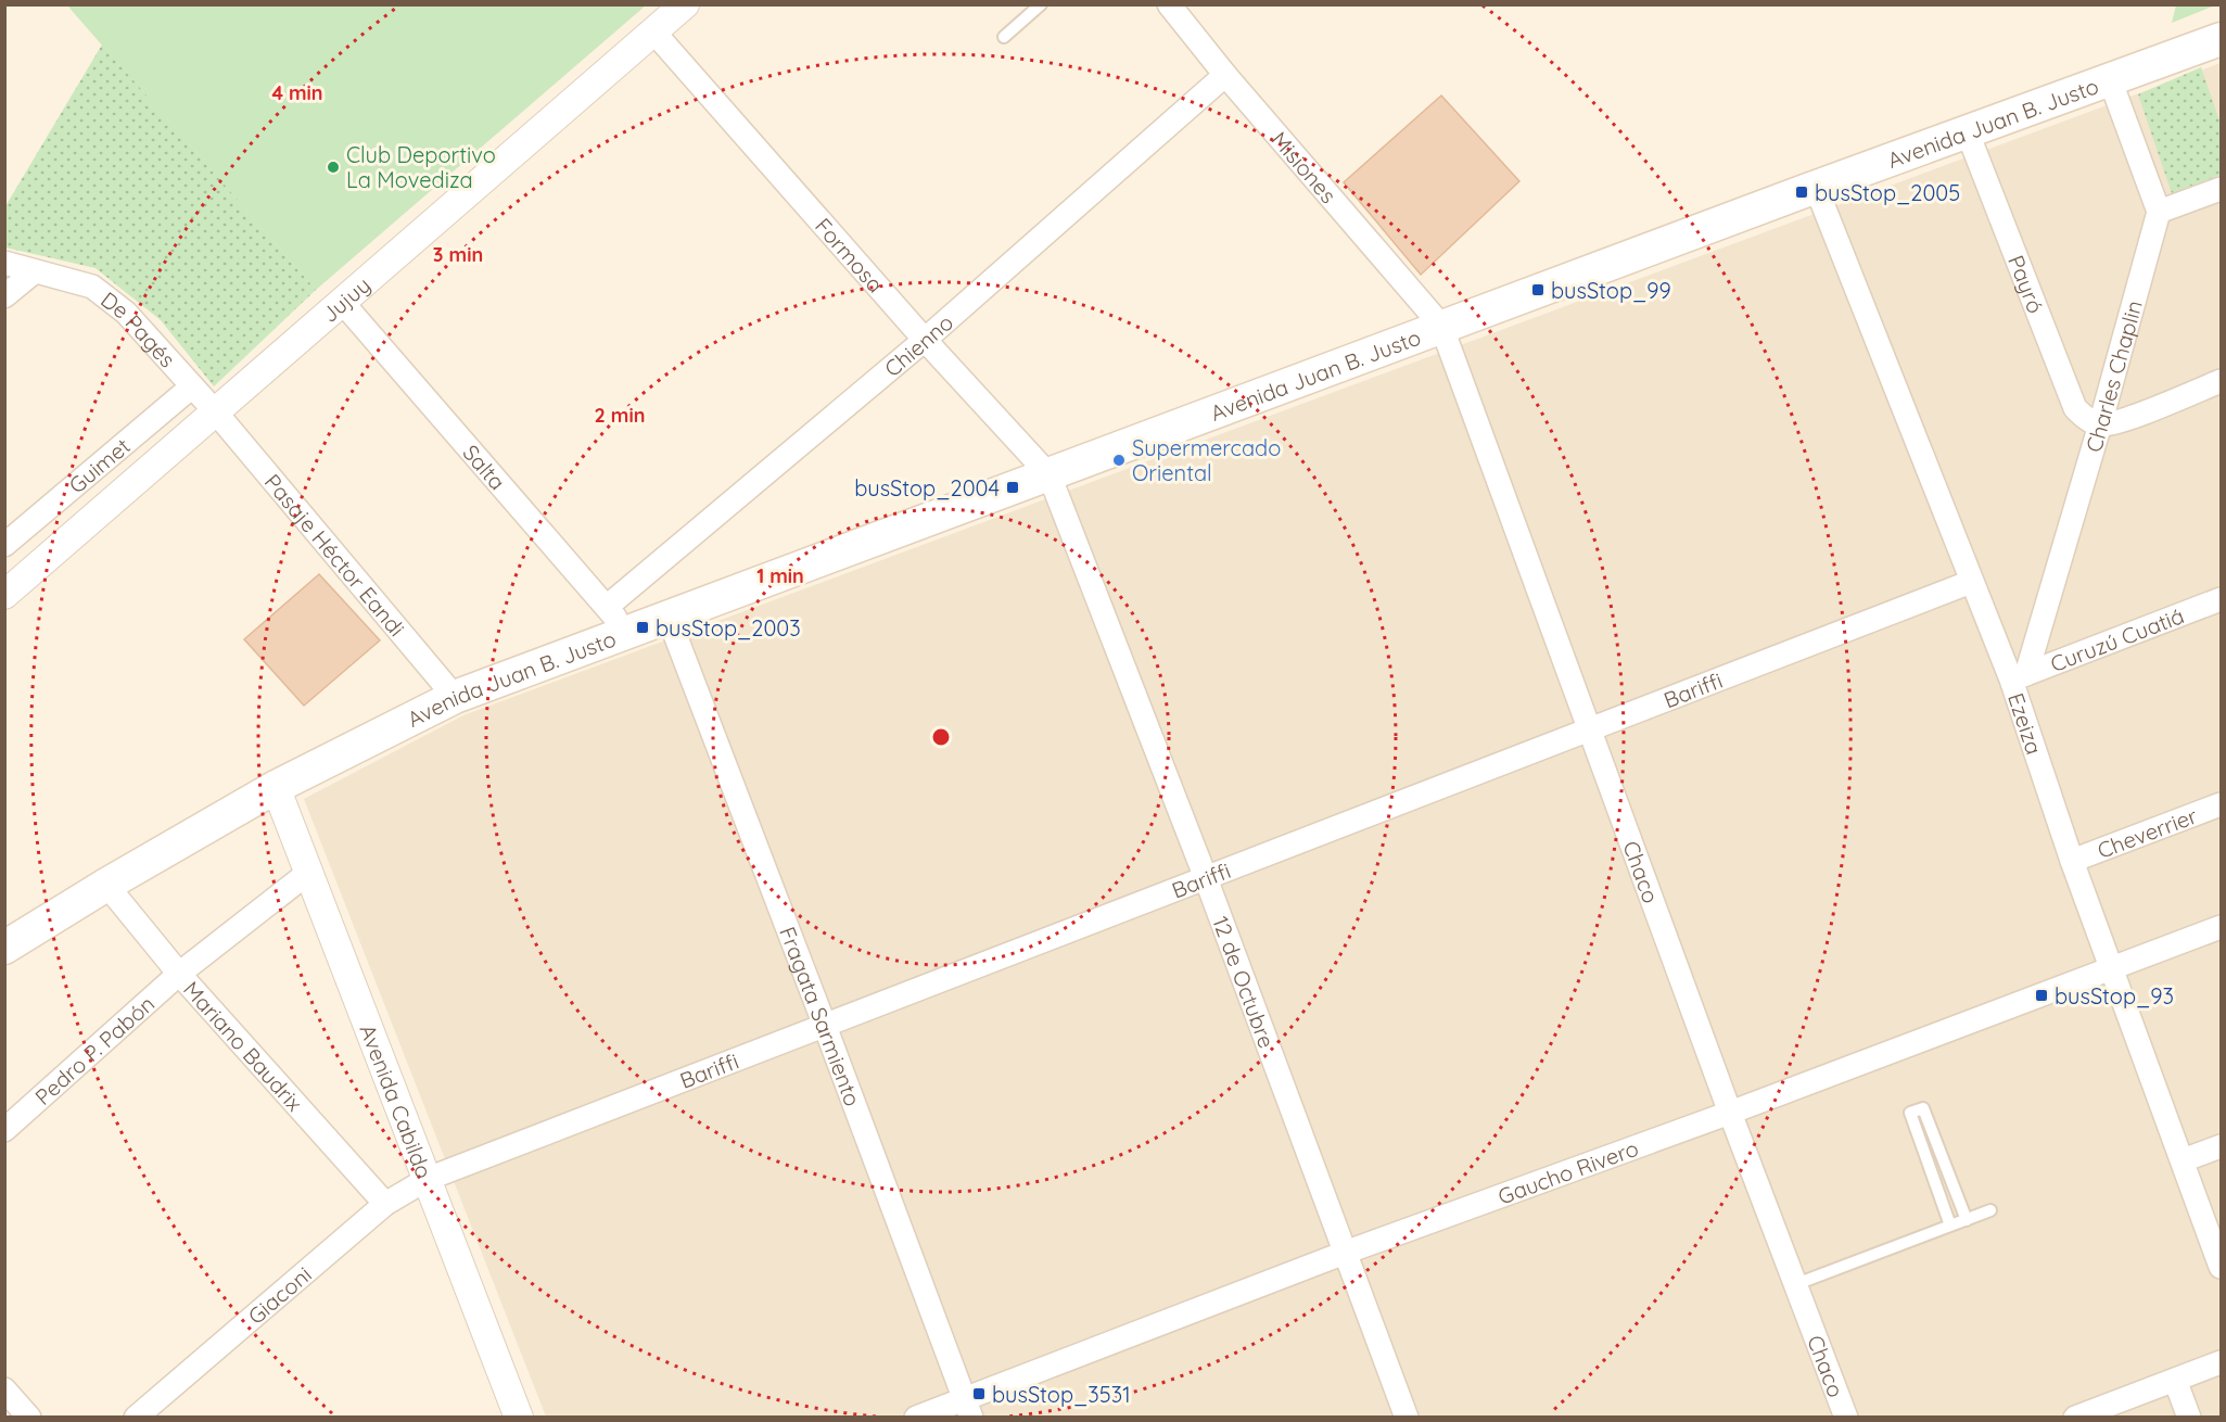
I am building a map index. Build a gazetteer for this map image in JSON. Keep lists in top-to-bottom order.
{
  "streets": {
    "main road": ["Avenida Juan B. Justo"],
    "street": [
      "Misiones",
      "Formosa",
      "Payró",
      "Jujuy",
      "De Pagés",
      "Chienno",
      "Charles Chaplin",
      "Guimet",
      "Salta",
      "Pasaje Héctor Eandi",
      "Curuzú Cuatiá",
      "Bariffi",
      "Ezeiza",
      "Cheverrier",
      "Chaco",
      "12 de Octubre",
      "Fragata Sarmiento",
      "Mariano Baudrix",
      "Pedro P. Pabón",
      "Avenida Cabildo",
      "Gaucho Rivero",
      "Giaconi"
    ]
  },
  "crossings": [
    ["Avenida Juan B. Justo", "Misiones"],
    ["Avenida Juan B. Justo", "Formosa"],
    ["Avenida Juan B. Justo", "Payró"],
    ["Avenida Juan B. Justo", "Salta"],
    ["Avenida Juan B. Justo", "Pasaje Héctor Eandi"],
    ["Avenida Juan B. Justo", "Ezeiza"],
    ["Avenida Juan B. Justo", "Chaco"],
    ["Avenida Juan B. Justo", "12 de Octubre"],
    ["Avenida Juan B. Justo", "Fragata Sarmiento"],
    ["Avenida Juan B. Justo", "Mariano Baudrix"],
    ["Avenida Juan B. Justo", "Avenida Cabildo"],
    ["Misiones", "Chienno"],
    ["Misiones", "Chaco"],
    ["Formosa", "Jujuy"],
    ["Formosa", "Chienno"],
    ["Formosa", "12 de Octubre"],
    ["Payró", "Charles Chaplin"],
    ["Jujuy", "De Pagés"],
    ["Jujuy", "Salta"],
    ["Jujuy", "Pasaje Héctor Eandi"],
    ["De Pagés", "Guimet"],
    ["De Pagés", "Pasaje Héctor Eandi"],
    ["Chienno", "Salta"],
    ["Charles Chaplin", "Curuzú Cuatiá"],
    ["Charles Chaplin", "Ezeiza"],
    ["Curuzú Cuatiá", "Ezeiza"],
    ["Bariffi", "Ezeiza"],
    ["Bariffi", "Chaco"],
    ["Bariffi", "12 de Octubre"],
    ["Bariffi", "Fragata Sarmiento"],
    ["Bariffi", "Avenida Cabildo"],
    ["Bariffi", "Giaconi"],
    ["Ezeiza", "Cheverrier"],
    ["Ezeiza", "Gaucho Rivero"],
    ["Chaco", "Gaucho Rivero"],
    ["12 de Octubre", "Gaucho Rivero"],
    ["Fragata Sarmiento", "Gaucho Rivero"],
    ["Mariano Baudrix", "Pedro P. Pabón"],
    ["Mariano Baudrix", "Giaconi"],
    ["Pedro P. Pabón", "Avenida Cabildo"],
    ["Avenida Cabildo", "Giaconi"]
  ],
  "places": {
    "other": ["Club Deportivo La Movediza", "Supermercado Oriental"],
    "transit": [
      "busStop_2005",
      "busStop_99",
      "busStop_2004",
      "busStop_2003",
      "busStop_93",
      "busStop_3531"
    ]
  },
  "rings": [
    "4 min",
    "3 min",
    "2 min",
    "1 min"
  ]
}
